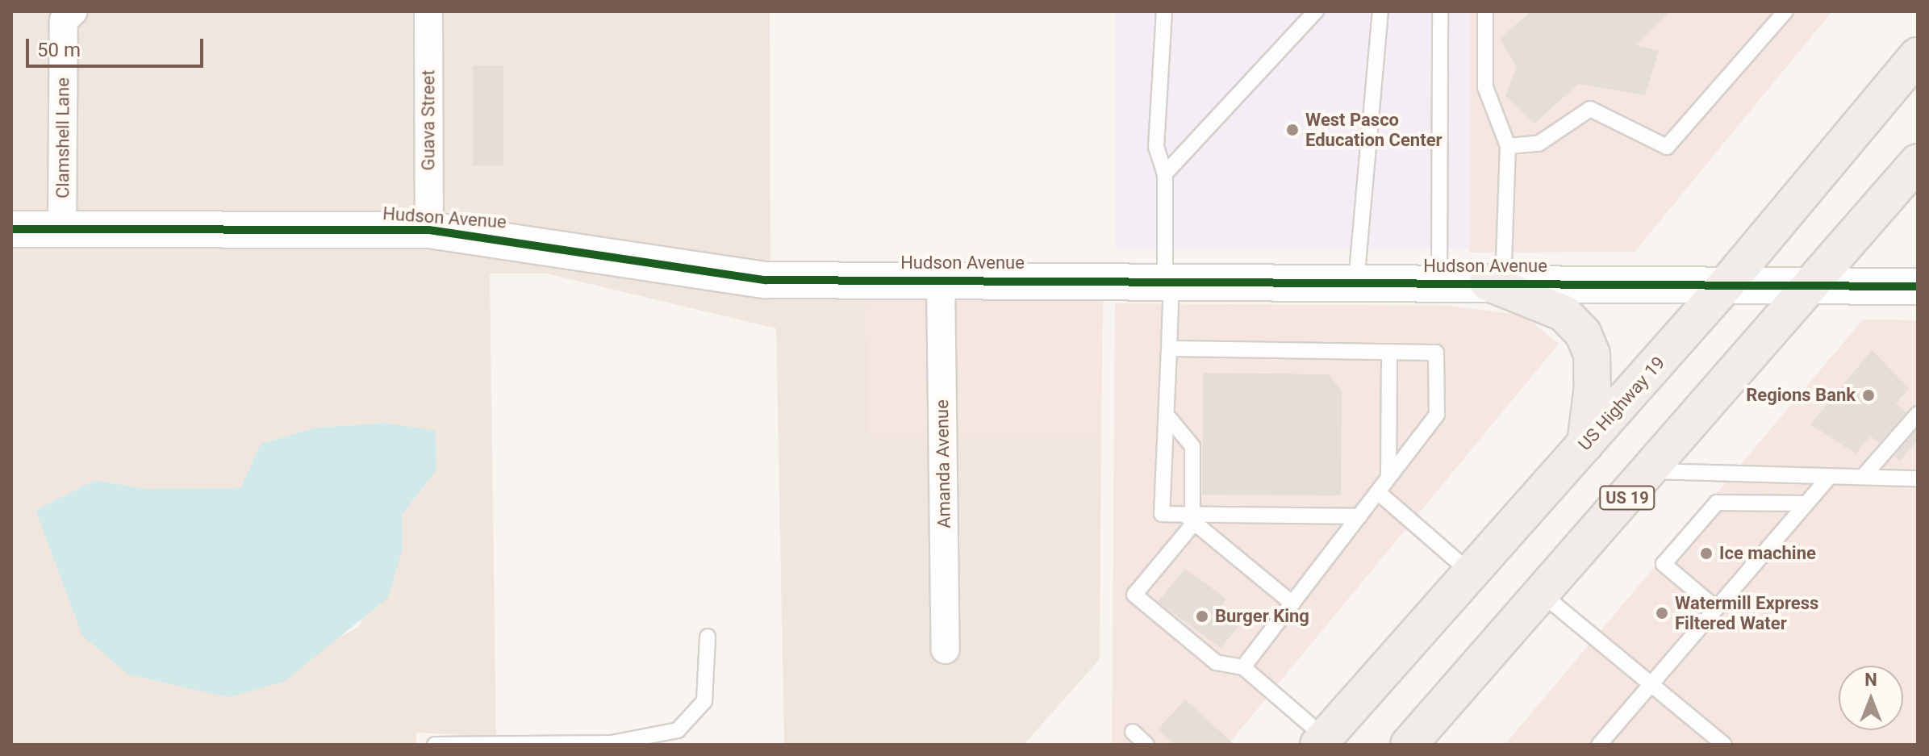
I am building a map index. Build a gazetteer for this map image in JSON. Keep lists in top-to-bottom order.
{
  "streets": {
    "highway": ["US Highway 19", "US 19"],
    "street": [
      "Guava Street",
      "Clamshell Lane",
      "Hudson Avenue",
      "Amanda Avenue"
    ]
  },
  "crossings": [
    ["Guava Street", "Hudson Avenue"],
    ["Clamshell Lane", "Hudson Avenue"],
    ["Hudson Avenue", "US Highway 19"],
    ["Hudson Avenue", "Amanda Avenue"],
    ["Hudson Avenue", "US 19"]
  ],
  "places": [
    "West Pasco Education Center",
    "Regions Bank",
    "Ice machine",
    "Watermill Express Filtered Water",
    "Burger King"
  ],
  "scale_bar": "50 m",
  "north": "top"
}
